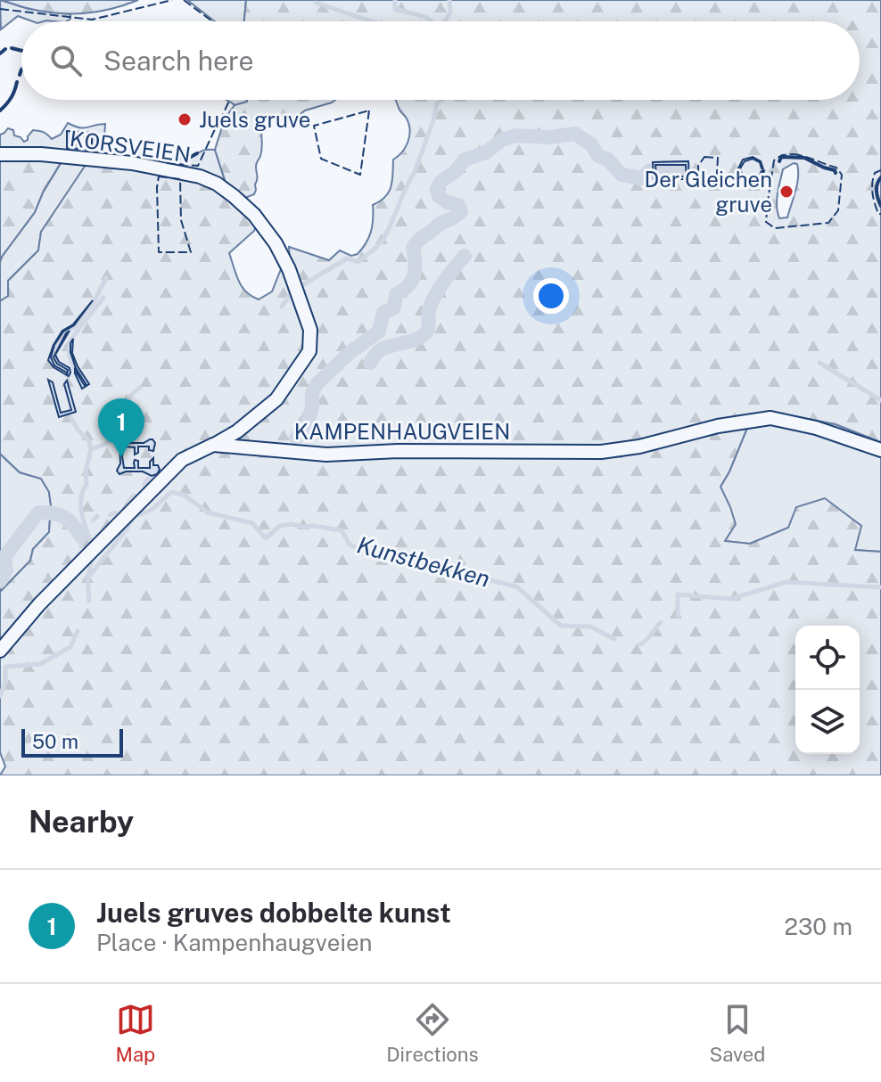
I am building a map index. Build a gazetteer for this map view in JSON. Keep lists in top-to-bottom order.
{
  "streets": {
    "street": ["KORSVEIEN", "KAMPENHAUGVEIEN"]
  },
  "crossings": [
    ["KORSVEIEN", "KAMPENHAUGVEIEN"]
  ],
  "water": ["Kunstbekken"],
  "places": ["Juels gruve", "Der Gleichen gruve"],
  "scale_bar": "50 m",
  "page": {
    "search": "Search here",
    "pins": "1",
    "scale": "50 m",
    "heading": "Nearby",
    "list": [
      {
        "mark": "1",
        "name": "Juels gruves dobbelte kunst",
        "note": "Place · Kampenhaugveien",
        "value": "230 m"
      }
    ],
    "nav": ["Map", "Directions", "Saved"]
  }
}
